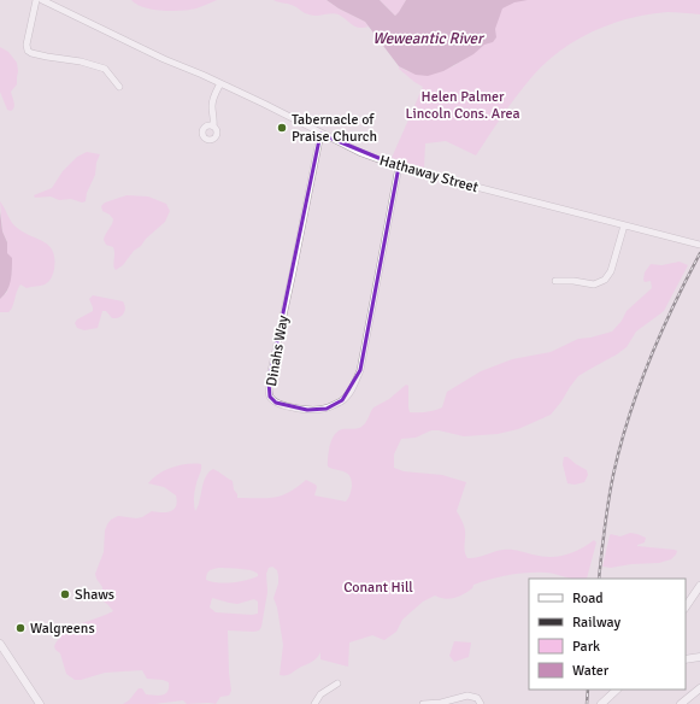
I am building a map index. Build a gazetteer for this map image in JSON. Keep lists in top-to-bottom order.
{
  "streets": {
    "street": ["Hathaway Street", "Dinahs Way"]
  },
  "crossings": [
    ["Hathaway Street", "Dinahs Way"]
  ],
  "water": ["Weweantic River"],
  "parks": ["Helen Palmer Lincoln Cons. Area", "Conant Hill"],
  "places": ["Tabernacle of Praise Church", "Shaws", "Walgreens"],
  "legend": [
    "Road",
    "Railway",
    "Park",
    "Water"
  ]
}
